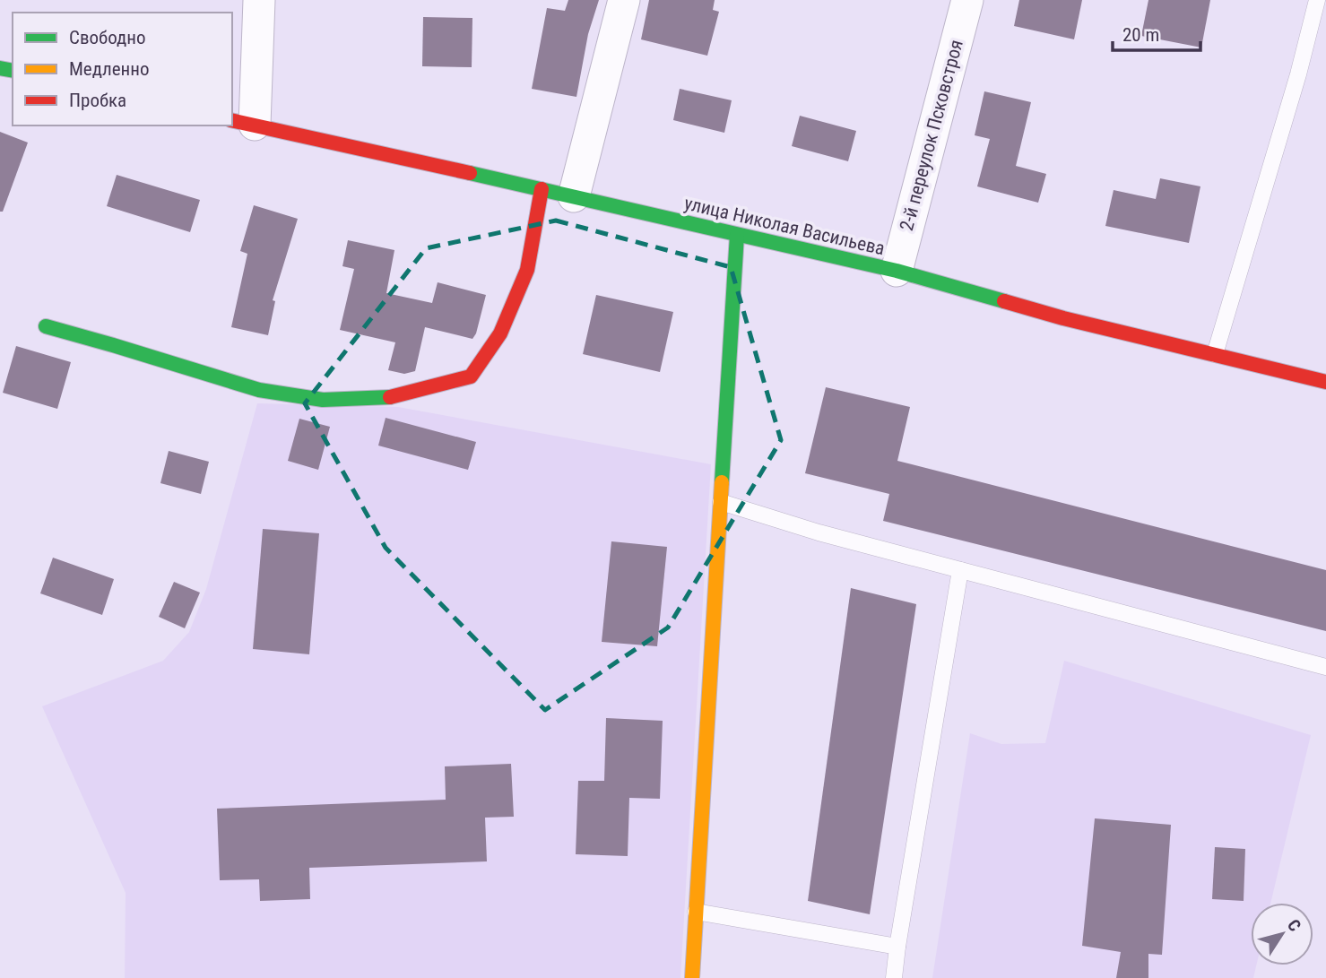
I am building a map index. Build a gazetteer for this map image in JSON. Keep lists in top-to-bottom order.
{
  "streets": {
    "street": ["2-й переулок Псковстроя", "улица Николая Васильева"]
  },
  "crossings": [
    ["2-й переулок Псковстроя", "улица Николая Васильева"]
  ],
  "legend": ["Свободно", "Медленно", "Пробка"],
  "scale_bar": "20 m",
  "north": "top right"
}
